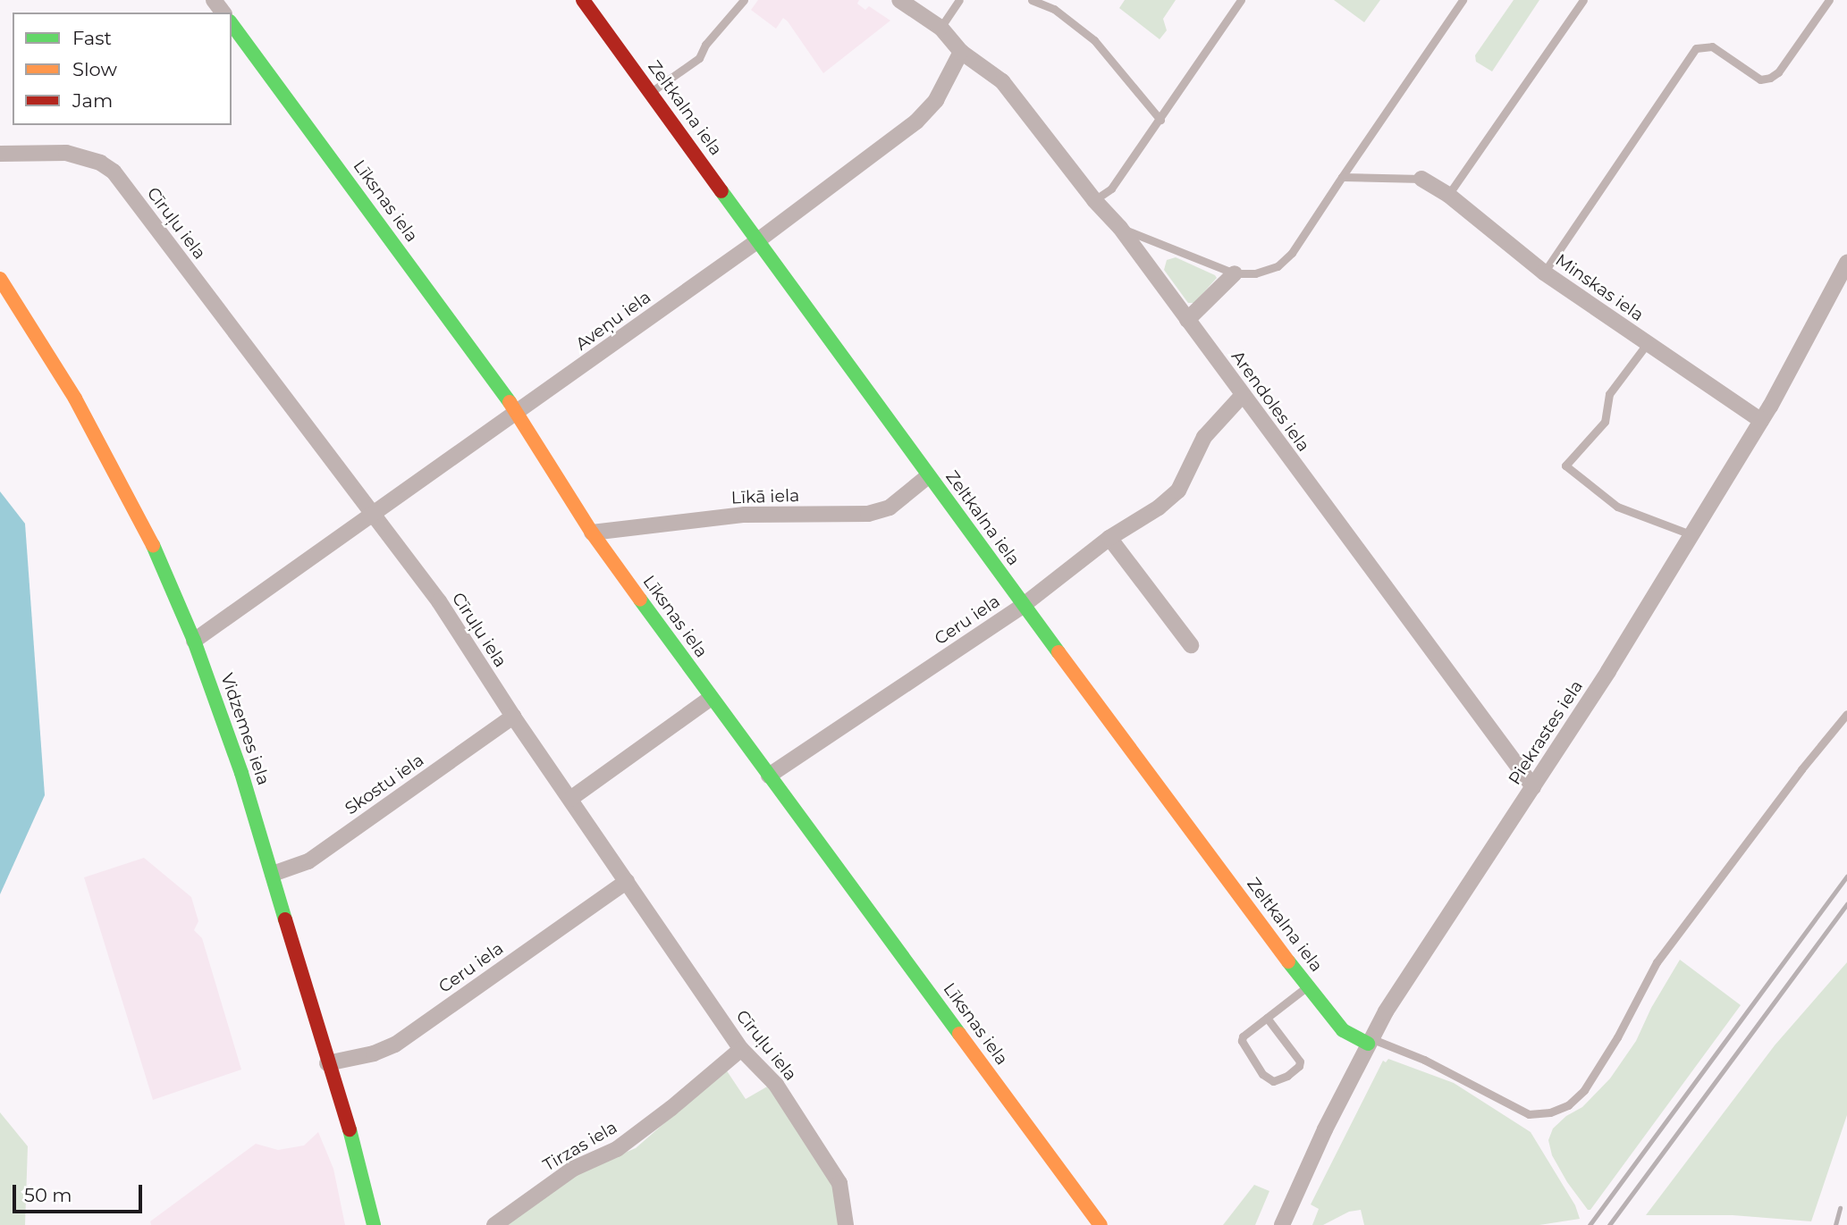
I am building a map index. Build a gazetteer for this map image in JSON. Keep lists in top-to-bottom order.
{
  "streets": {
    "street": [
      "Zeltkalna iela",
      "Līksnas iela",
      "Cīruļu iela",
      "Minskas iela",
      "Aveņu iela",
      "Arendoles iela",
      "Līkā iela",
      "Ceru iela",
      "Vidzemes iela",
      "Piekrastes iela",
      "Skostu iela",
      "Tirzas iela"
    ]
  },
  "crossings": [
    ["Zeltkalna iela", "Aveņu iela"],
    ["Zeltkalna iela", "Līkā iela"],
    ["Zeltkalna iela", "Ceru iela"],
    ["Zeltkalna iela", "Piekrastes iela"],
    ["Līksnas iela", "Aveņu iela"],
    ["Līksnas iela", "Līkā iela"],
    ["Līksnas iela", "Ceru iela"],
    ["Cīruļu iela", "Aveņu iela"],
    ["Cīruļu iela", "Ceru iela"],
    ["Cīruļu iela", "Skostu iela"],
    ["Cīruļu iela", "Tirzas iela"],
    ["Minskas iela", "Piekrastes iela"],
    ["Aveņu iela", "Arendoles iela"],
    ["Aveņu iela", "Vidzemes iela"],
    ["Arendoles iela", "Ceru iela"],
    ["Arendoles iela", "Piekrastes iela"],
    ["Ceru iela", "Vidzemes iela"],
    ["Vidzemes iela", "Skostu iela"]
  ],
  "legend": ["Fast", "Slow", "Jam"],
  "scale_bar": "50 m"
}
